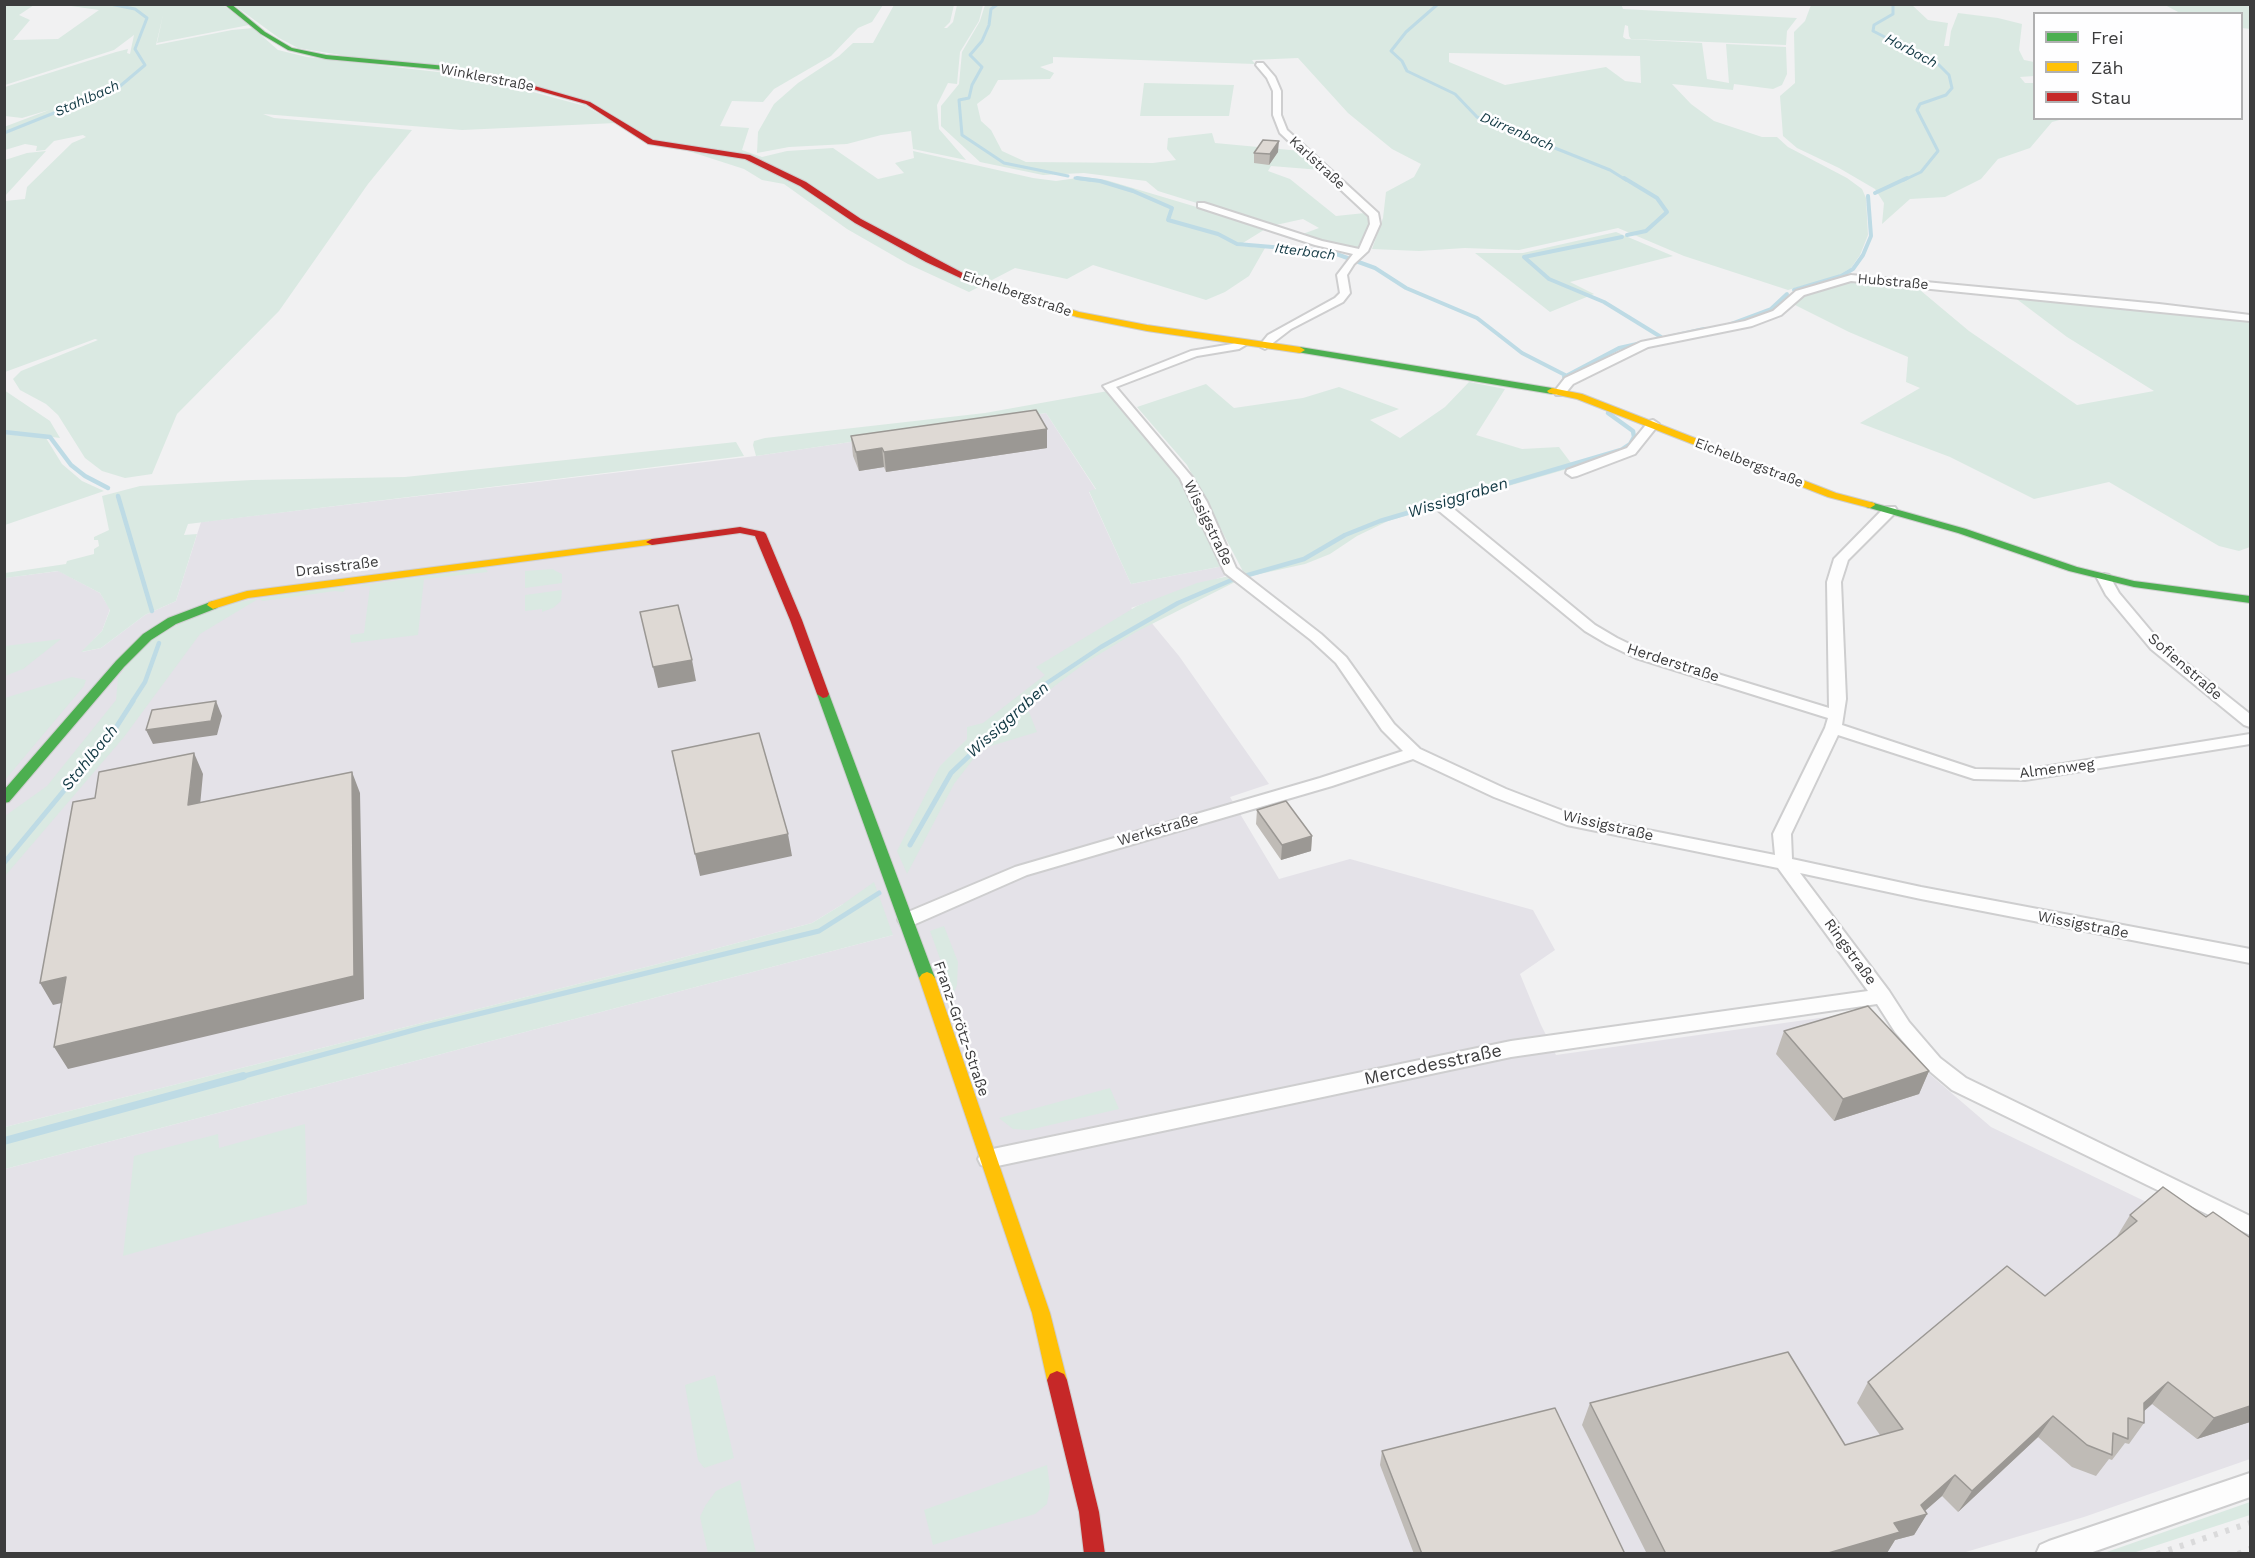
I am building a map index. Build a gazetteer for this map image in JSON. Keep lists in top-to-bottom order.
{
  "streets": {
    "street": [
      "Winklerstraße",
      "Karlstraße",
      "Hubstraße",
      "Eichelbergstraße",
      "Wissigstraße",
      "Draisstraße",
      "Herderstraße",
      "Sofienstraße",
      "Almenweg",
      "Werkstraße",
      "Ringstraße",
      "Franz-Grötz-Straße",
      "Mercedesstraße"
    ]
  },
  "crossings": [
    ["Winklerstraße", "Eichelbergstraße"],
    ["Karlstraße", "Eichelbergstraße"],
    ["Hubstraße", "Eichelbergstraße"],
    ["Eichelbergstraße", "Wissigstraße"],
    ["Eichelbergstraße", "Sofienstraße"],
    ["Wissigstraße", "Werkstraße"],
    ["Wissigstraße", "Ringstraße"],
    ["Draisstraße", "Franz-Grötz-Straße"],
    ["Herderstraße", "Almenweg"],
    ["Werkstraße", "Franz-Grötz-Straße"],
    ["Ringstraße", "Mercedesstraße"],
    ["Franz-Grötz-Straße", "Mercedesstraße"]
  ],
  "water": [
    "Horbach",
    "Stahlbach",
    "Dürrenbach",
    "Itterbach",
    "Wissiggraben"
  ],
  "legend": ["Frei", "Zäh", "Stau"]
}
